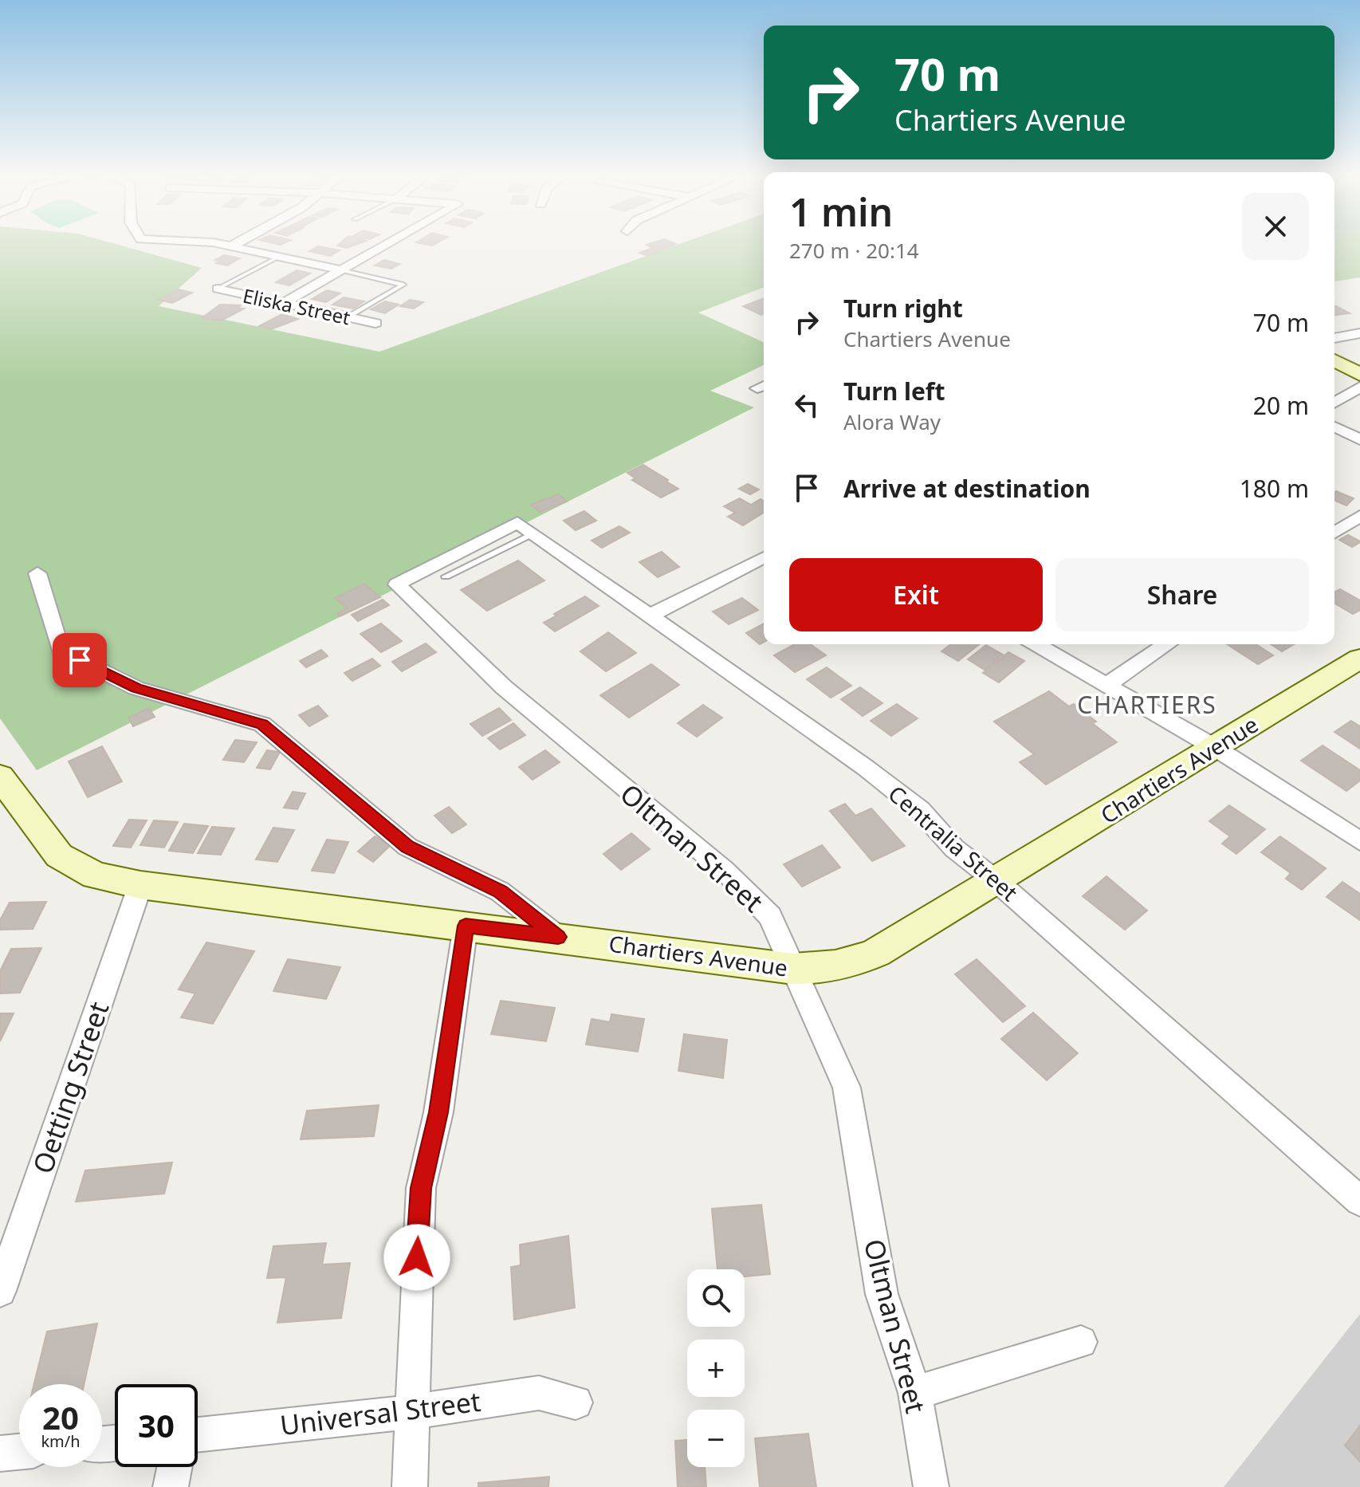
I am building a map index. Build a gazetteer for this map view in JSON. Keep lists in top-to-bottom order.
{
  "streets": {
    "street": [
      "Eliska Street",
      "Chartiers Avenue",
      "Centralia Street",
      "Oltman Street",
      "Oetting Street",
      "Universal Street"
    ]
  },
  "crossings": [
    ["Chartiers Avenue", "Centralia Street"],
    ["Chartiers Avenue", "Oltman Street"],
    ["Chartiers Avenue", "Oetting Street"],
    ["Centralia Street", "Oltman Street"]
  ],
  "districts": ["CHARTIERS"],
  "page": {
    "turn": ["70 m", "Chartiers Avenue"],
    "heading": ["1 min", "270 m · 20:14"],
    "list": [
      {
        "name": "Turn right",
        "note": "Chartiers Avenue",
        "value": "70 m"
      },
      {
        "name": "Turn left",
        "note": "Alora Way",
        "value": "20 m"
      },
      {
        "name": "Arrive at destination",
        "value": "180 m"
      }
    ],
    "buttons": ["Exit", "Share"],
    "map_buttons": ["+", "−"],
    "speed": "20 km/h",
    "limit": "30"
  }
}
